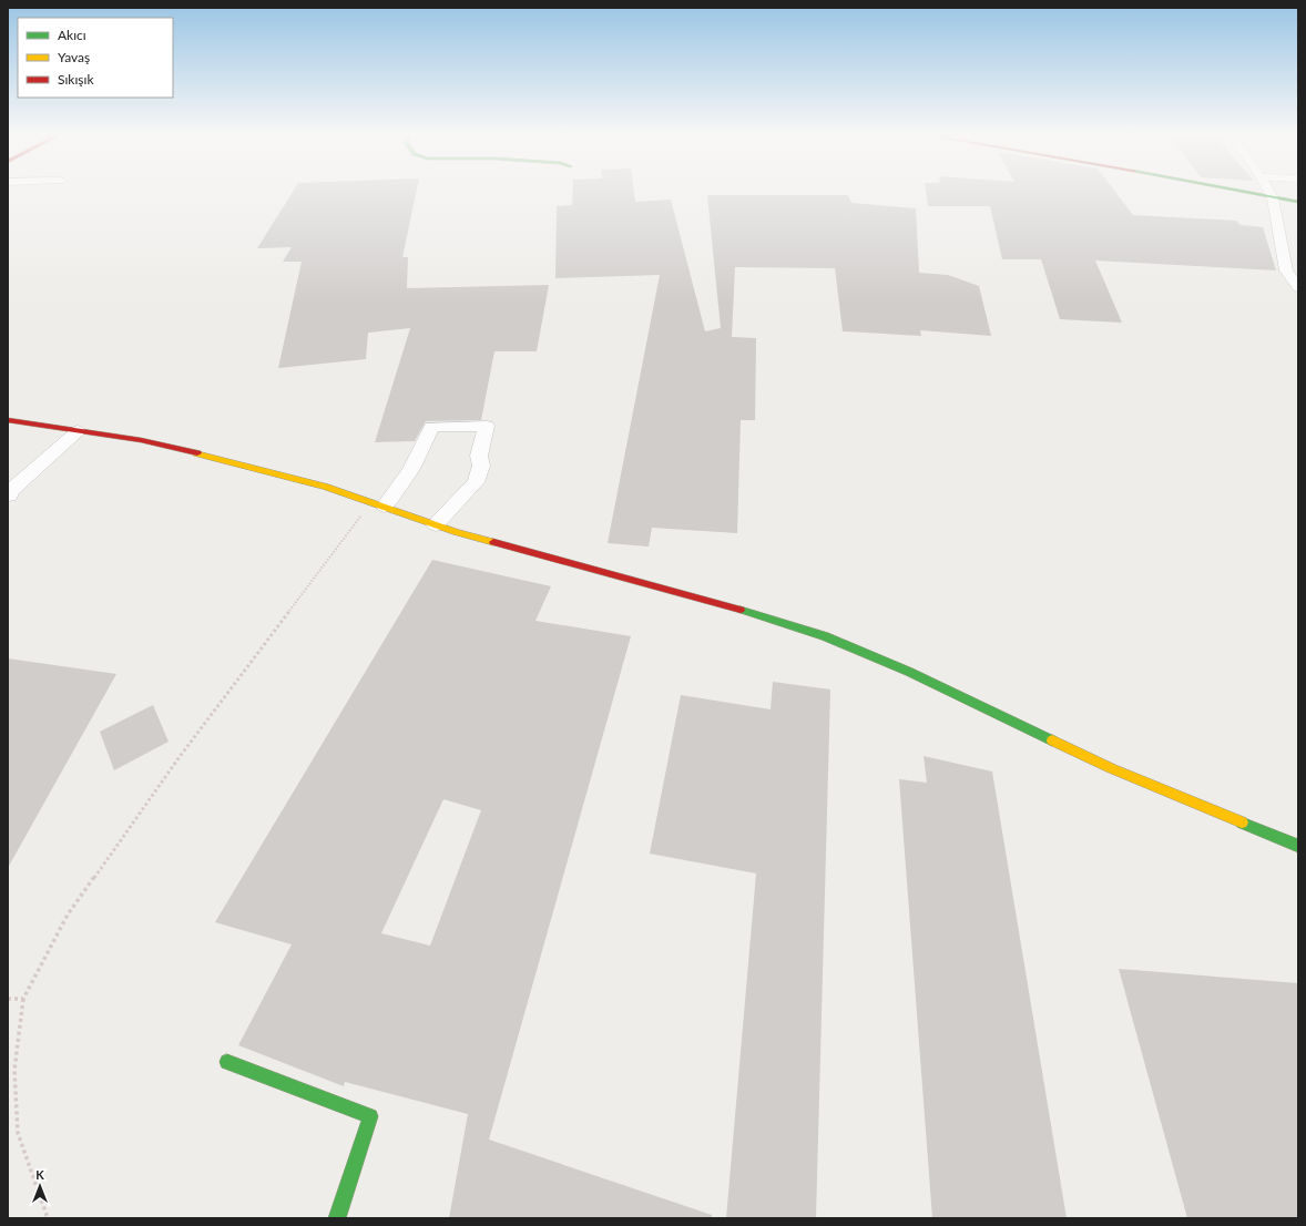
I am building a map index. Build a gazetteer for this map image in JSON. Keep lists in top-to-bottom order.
{
  "legend": ["Akıcı", "Yavaş", "Sıkışık"],
  "north": "top"
}
